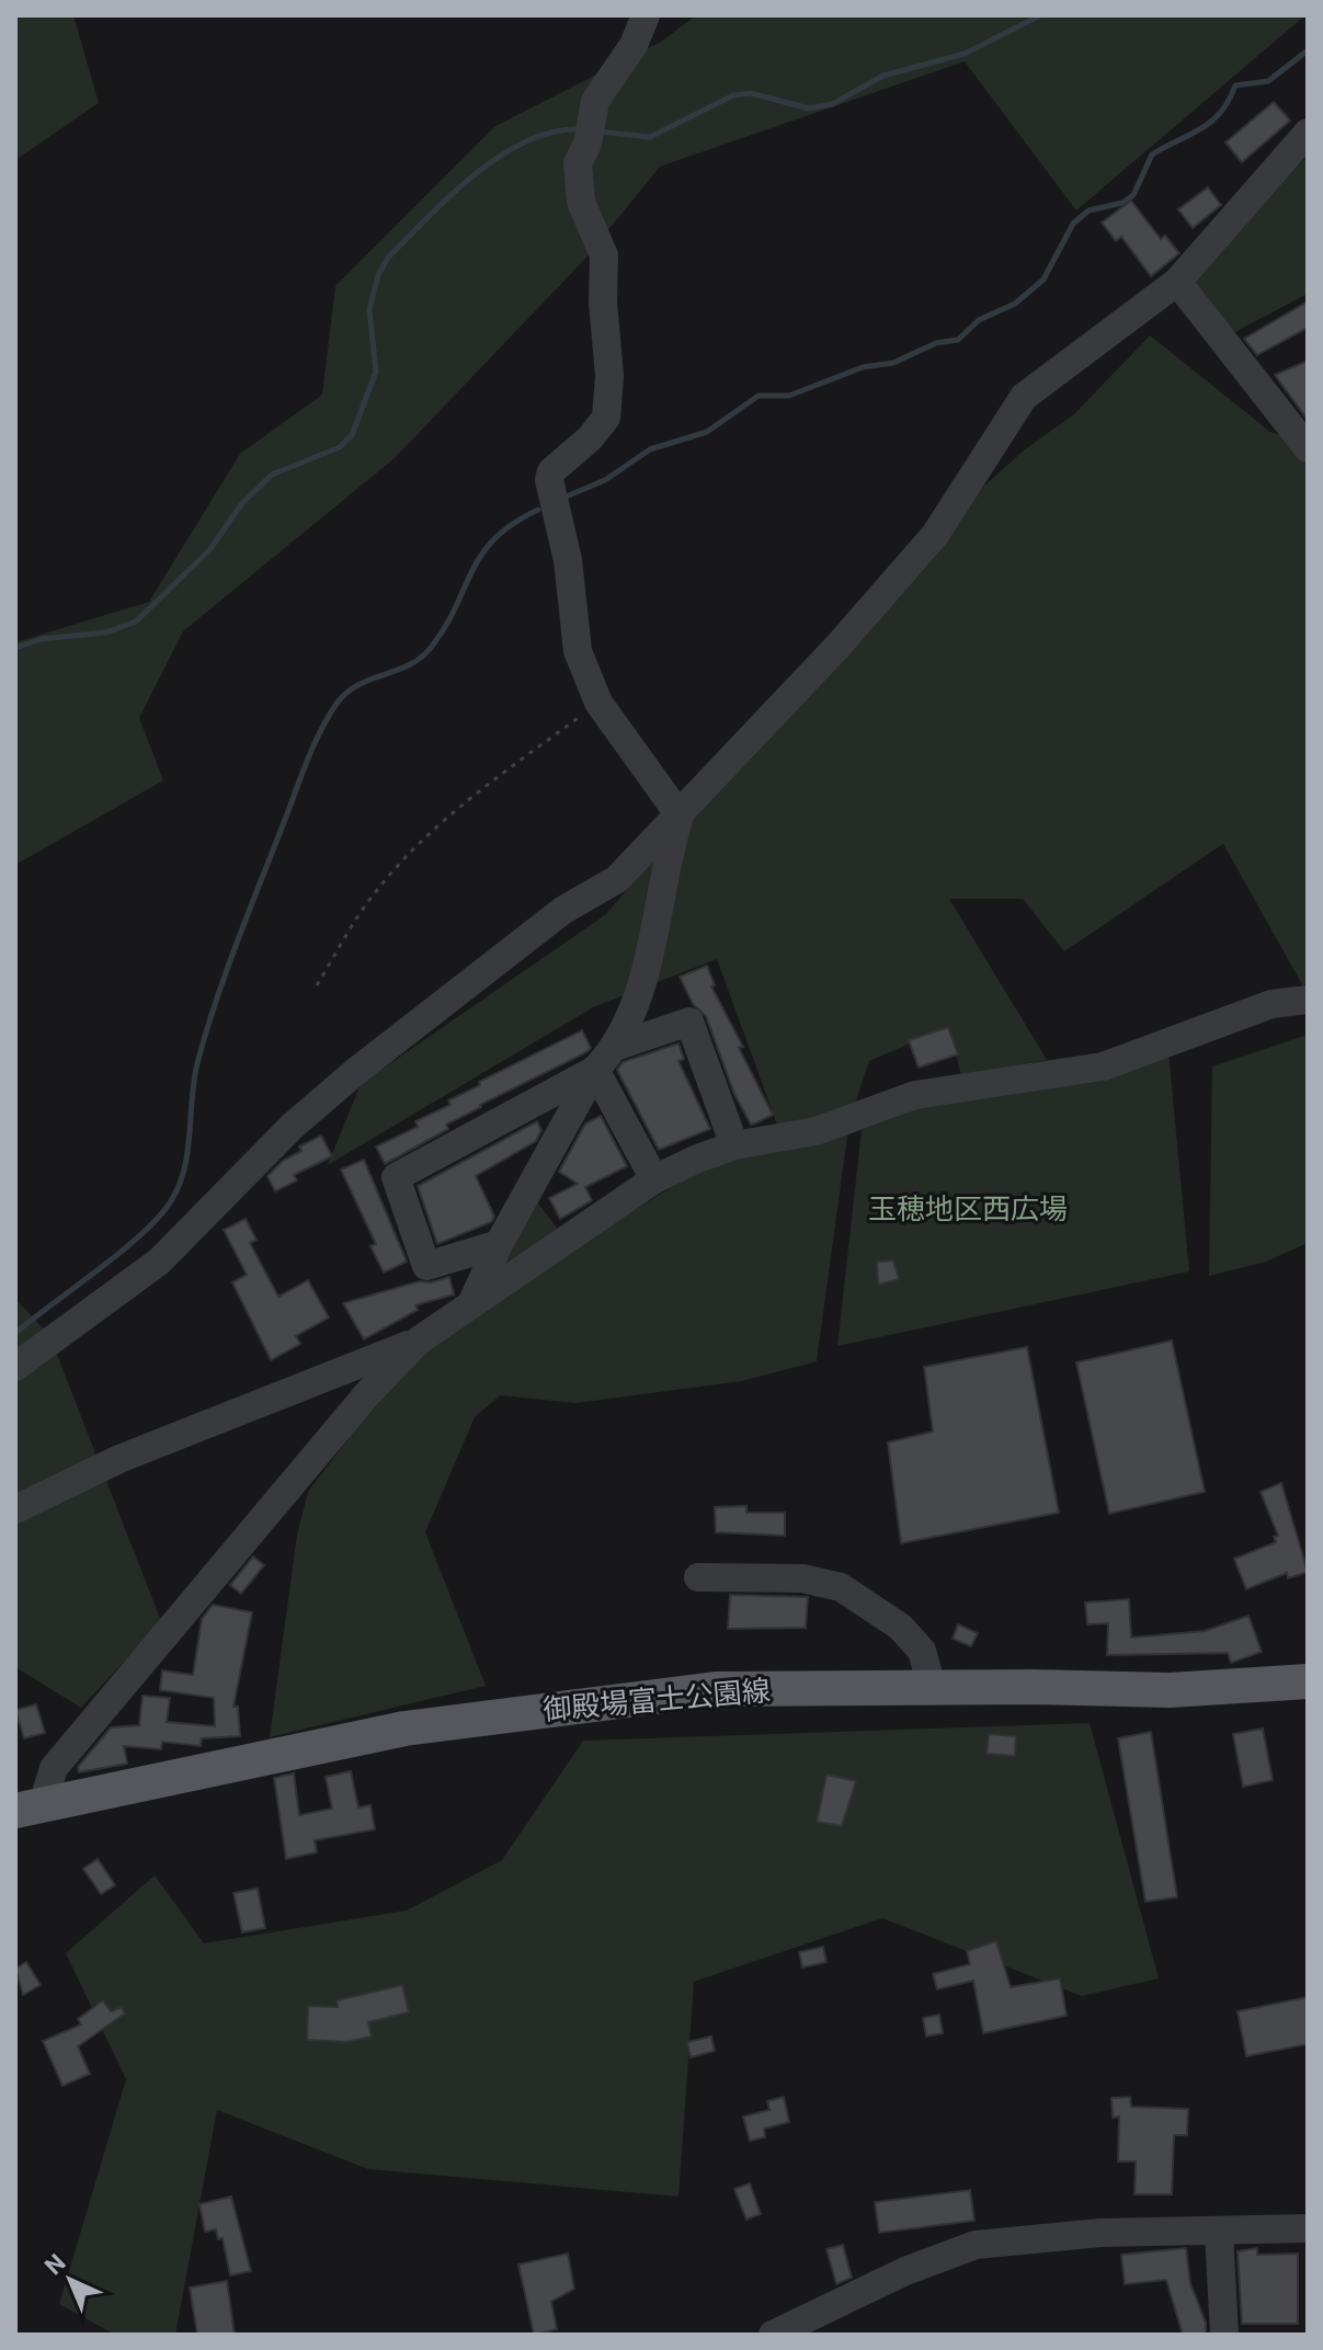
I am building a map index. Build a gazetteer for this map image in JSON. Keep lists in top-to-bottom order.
{
  "streets": {
    "main road": ["御殿場富士公園線"]
  },
  "parks": ["玉穂地区西広場"],
  "north": "top left"
}
